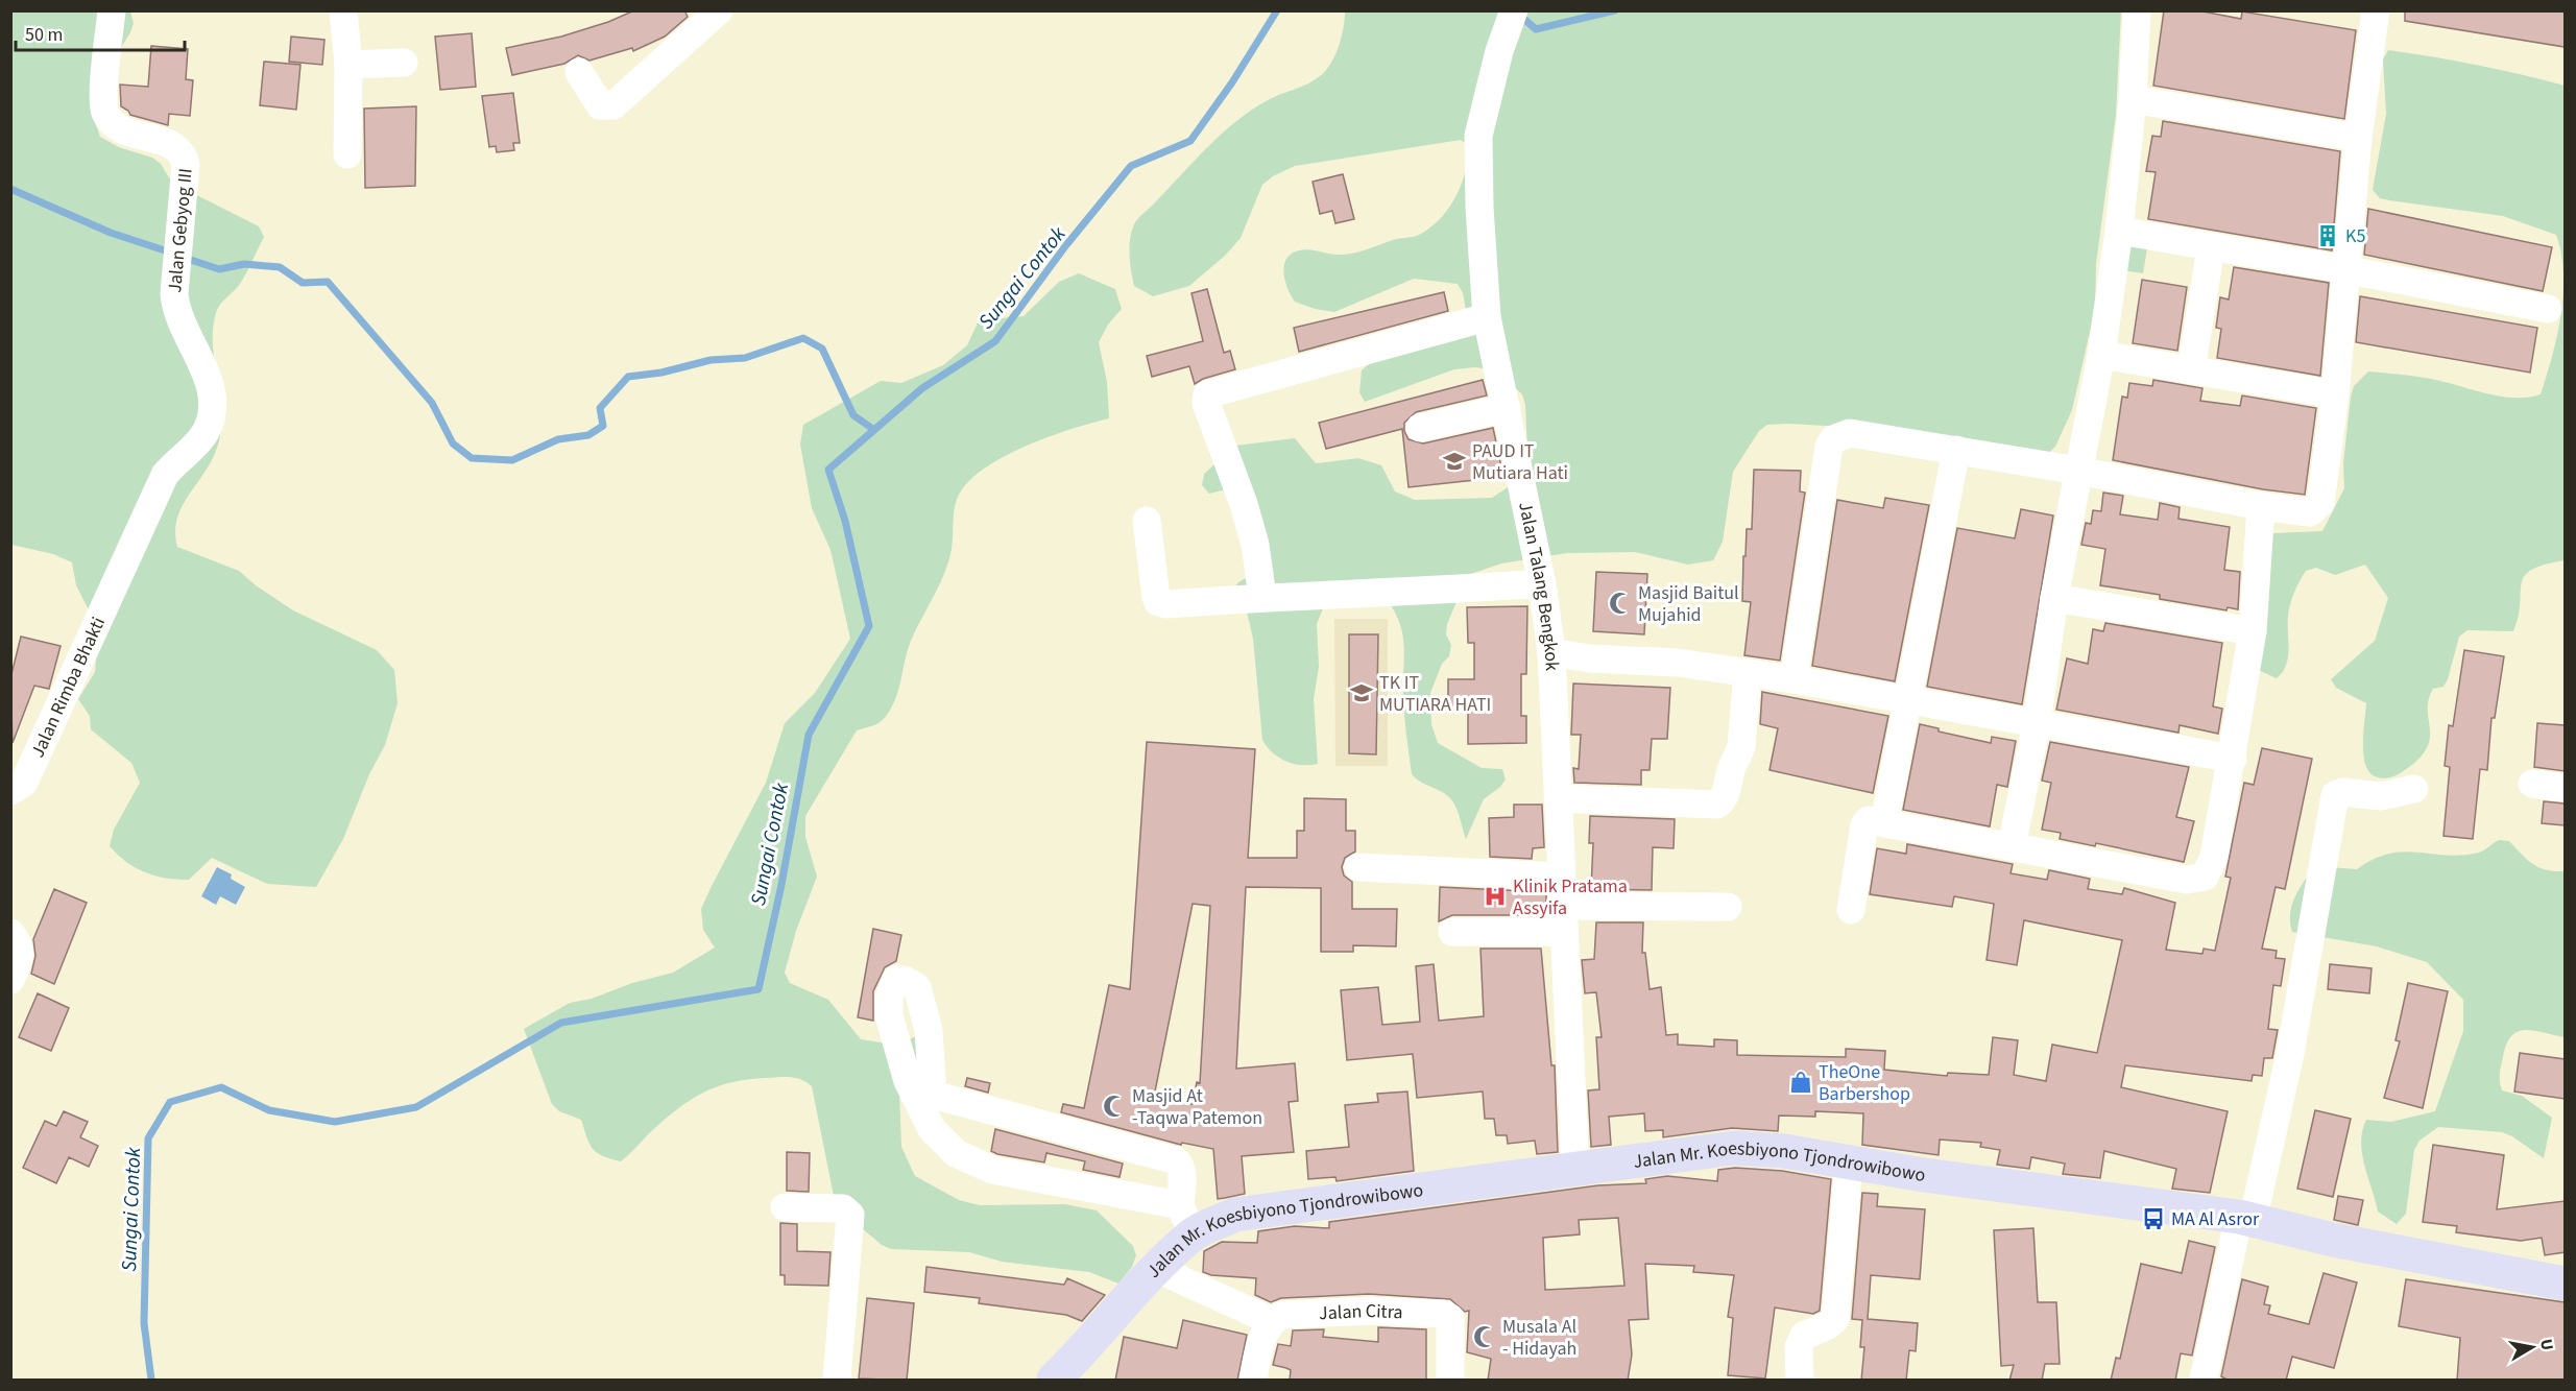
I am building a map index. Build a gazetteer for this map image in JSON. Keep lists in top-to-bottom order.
{
  "streets": {
    "main road": ["Jalan Mr. Koesbiyono Tjondrowibowo"],
    "street": [
      "Jalan Gebyog III",
      "Jalan Talang Bengkok",
      "Jalan Rimba Bhakti",
      "Jalan Citra"
    ]
  },
  "crossings": [
    ["Jalan Gebyog III", "Jalan Rimba Bhakti"],
    ["Jalan Talang Bengkok", "Jalan Mr. Koesbiyono Tjondrowibowo"]
  ],
  "water": ["Sungai Contok"],
  "places": {
    "building": ["K5"],
    "school or university": ["PAUD IT Mutiara Hati", "TK IT MUTIARA HATI"],
    "mosque": ["Masjid Baitul Mujahid", "Masjid At -Taqwa Patemon", "Musala Al - Hidayah"],
    "hospital": ["Klinik Pratama Assyifa"],
    "shop": ["TheOne Barbershop"],
    "bus stop": ["MA Al Asror"]
  },
  "scale_bar": "50 m",
  "north": "right"
}
